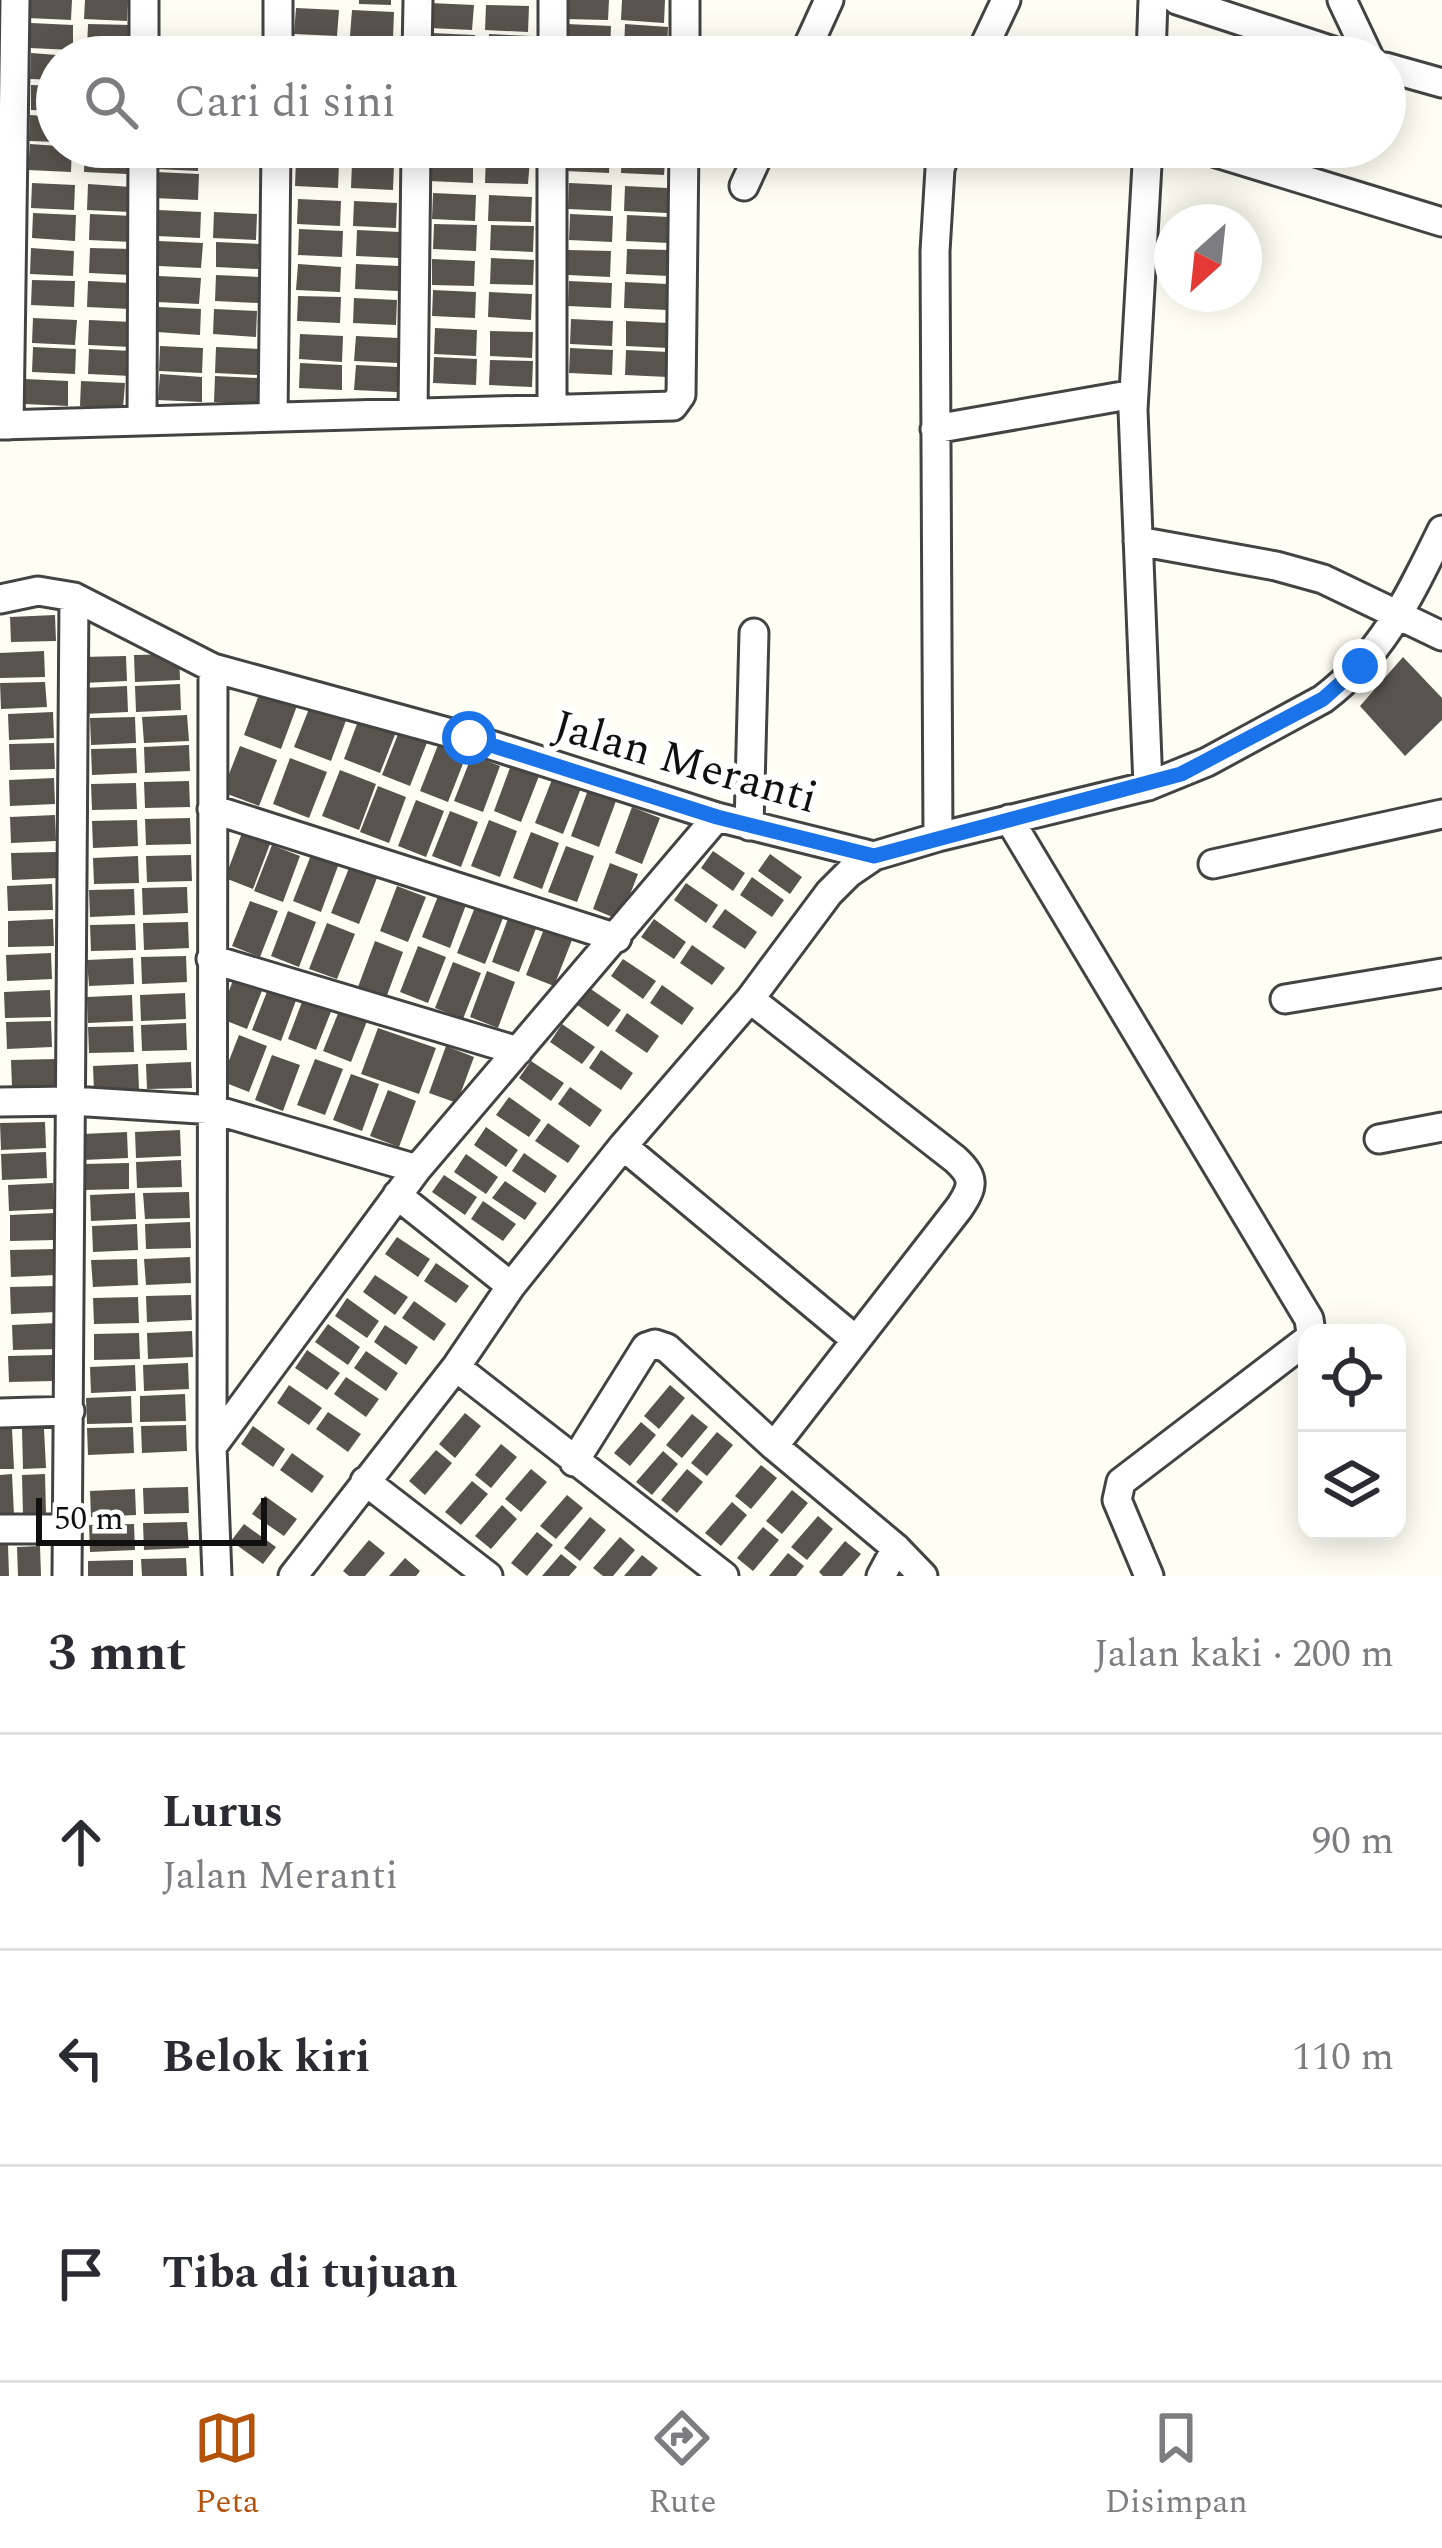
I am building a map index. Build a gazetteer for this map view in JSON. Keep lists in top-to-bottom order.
{
  "streets": {
    "street": ["Jalan Meranti"]
  },
  "scale_bar": "50 m",
  "north": "bottom left",
  "page": {
    "search": "Cari di sini",
    "scale": "50 m",
    "heading": ["3 mnt", "Jalan kaki · 200 m"],
    "list": [
      ["Lurus", "Jalan Meranti", "90 m"],
      ["Belok kiri", "110 m"],
      "Tiba di tujuan"
    ],
    "nav": ["Peta", "Rute", "Disimpan"]
  }
}
